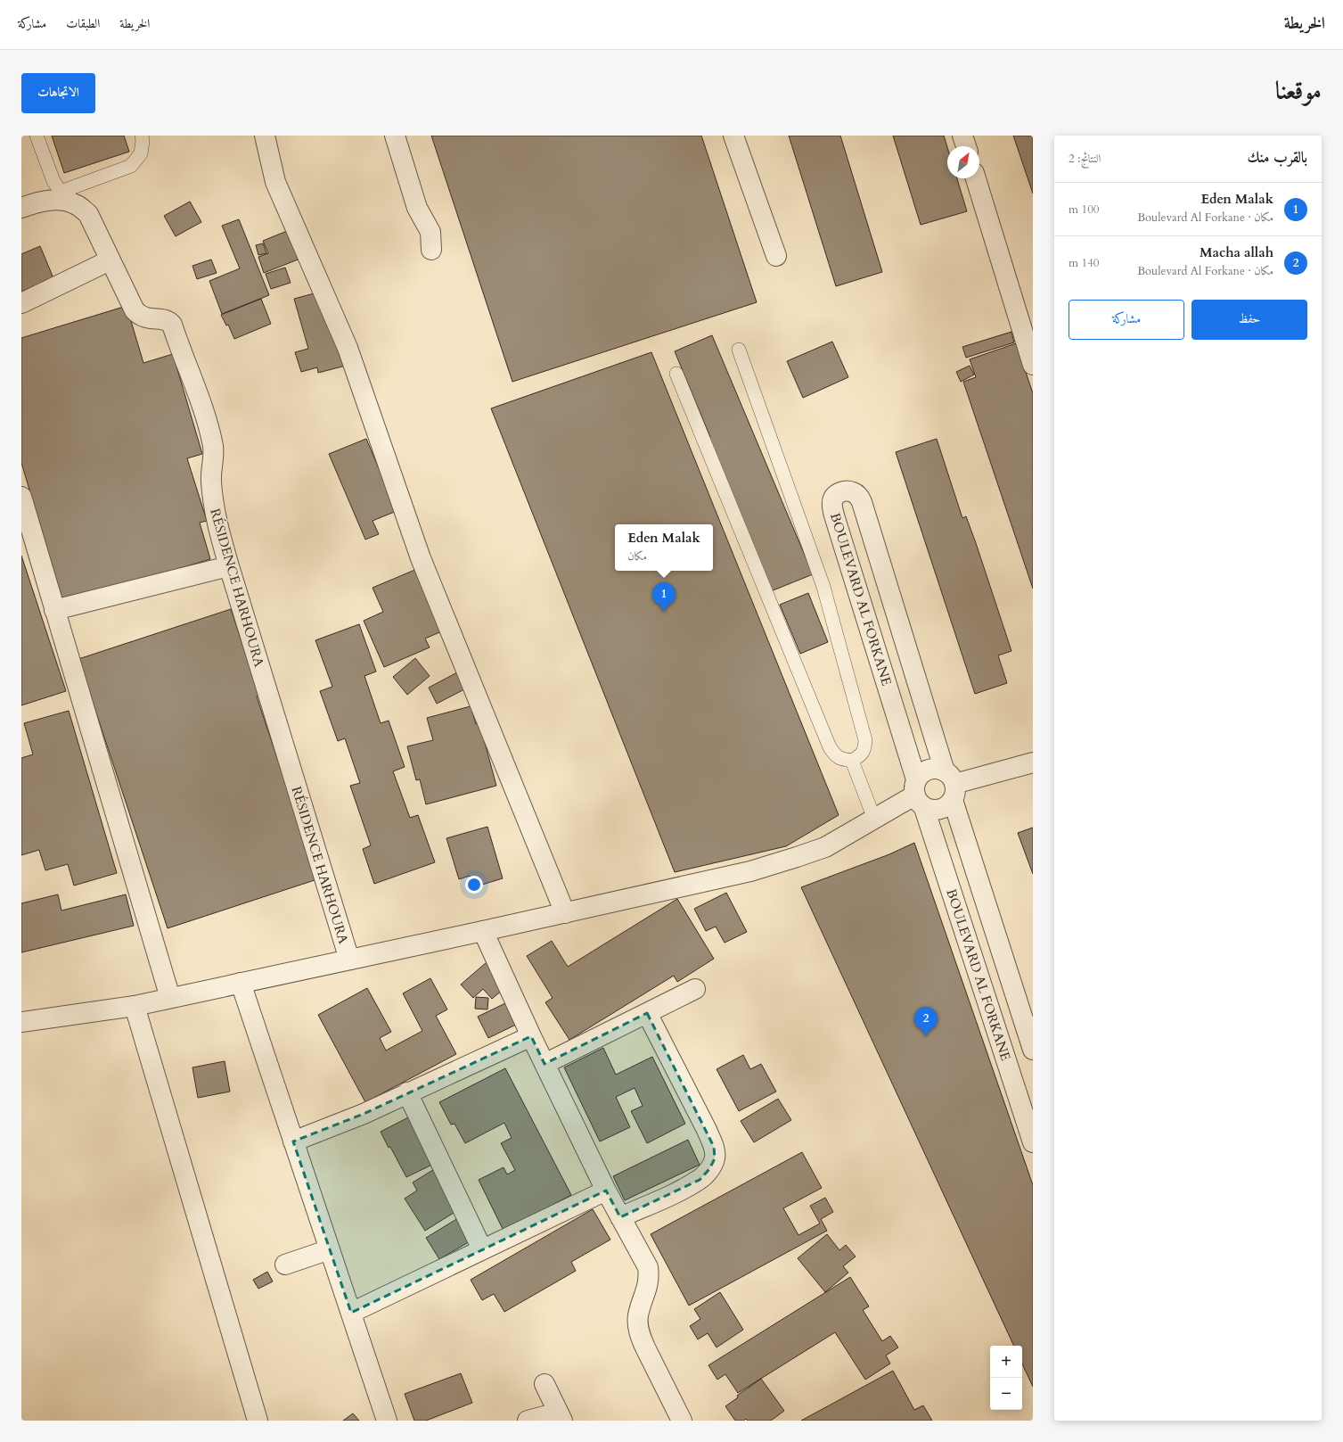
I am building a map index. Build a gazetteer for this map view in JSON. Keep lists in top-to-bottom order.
{
  "streets": {
    "street": ["RÉSIDENCE HARHOURA", "BOULEVARD AL FORKANE"]
  },
  "north": "top right",
  "page": {
    "header": "الخريطة",
    "nav": ["الخريطة", "الطبقات", "مشاركة"],
    "title": "موقعنا",
    "buttons": [
      "الاتجاهات",
      ["حفظ", "مشاركة"]
    ],
    "heading": ["بالقرب منك", "النتائج: 2"],
    "list": [
      {
        "mark": "1",
        "name": "Eden Malak",
        "note": "مكان · Boulevard Al Forkane",
        "value": "100 m"
      },
      {
        "mark": "2",
        "name": "Macha allah",
        "note": "مكان · Boulevard Al Forkane",
        "value": "140 m"
      }
    ],
    "popup": ["Eden Malak", "مكان"],
    "pins": ["1", "2"],
    "map_buttons": ["+", "−"]
  }
}
